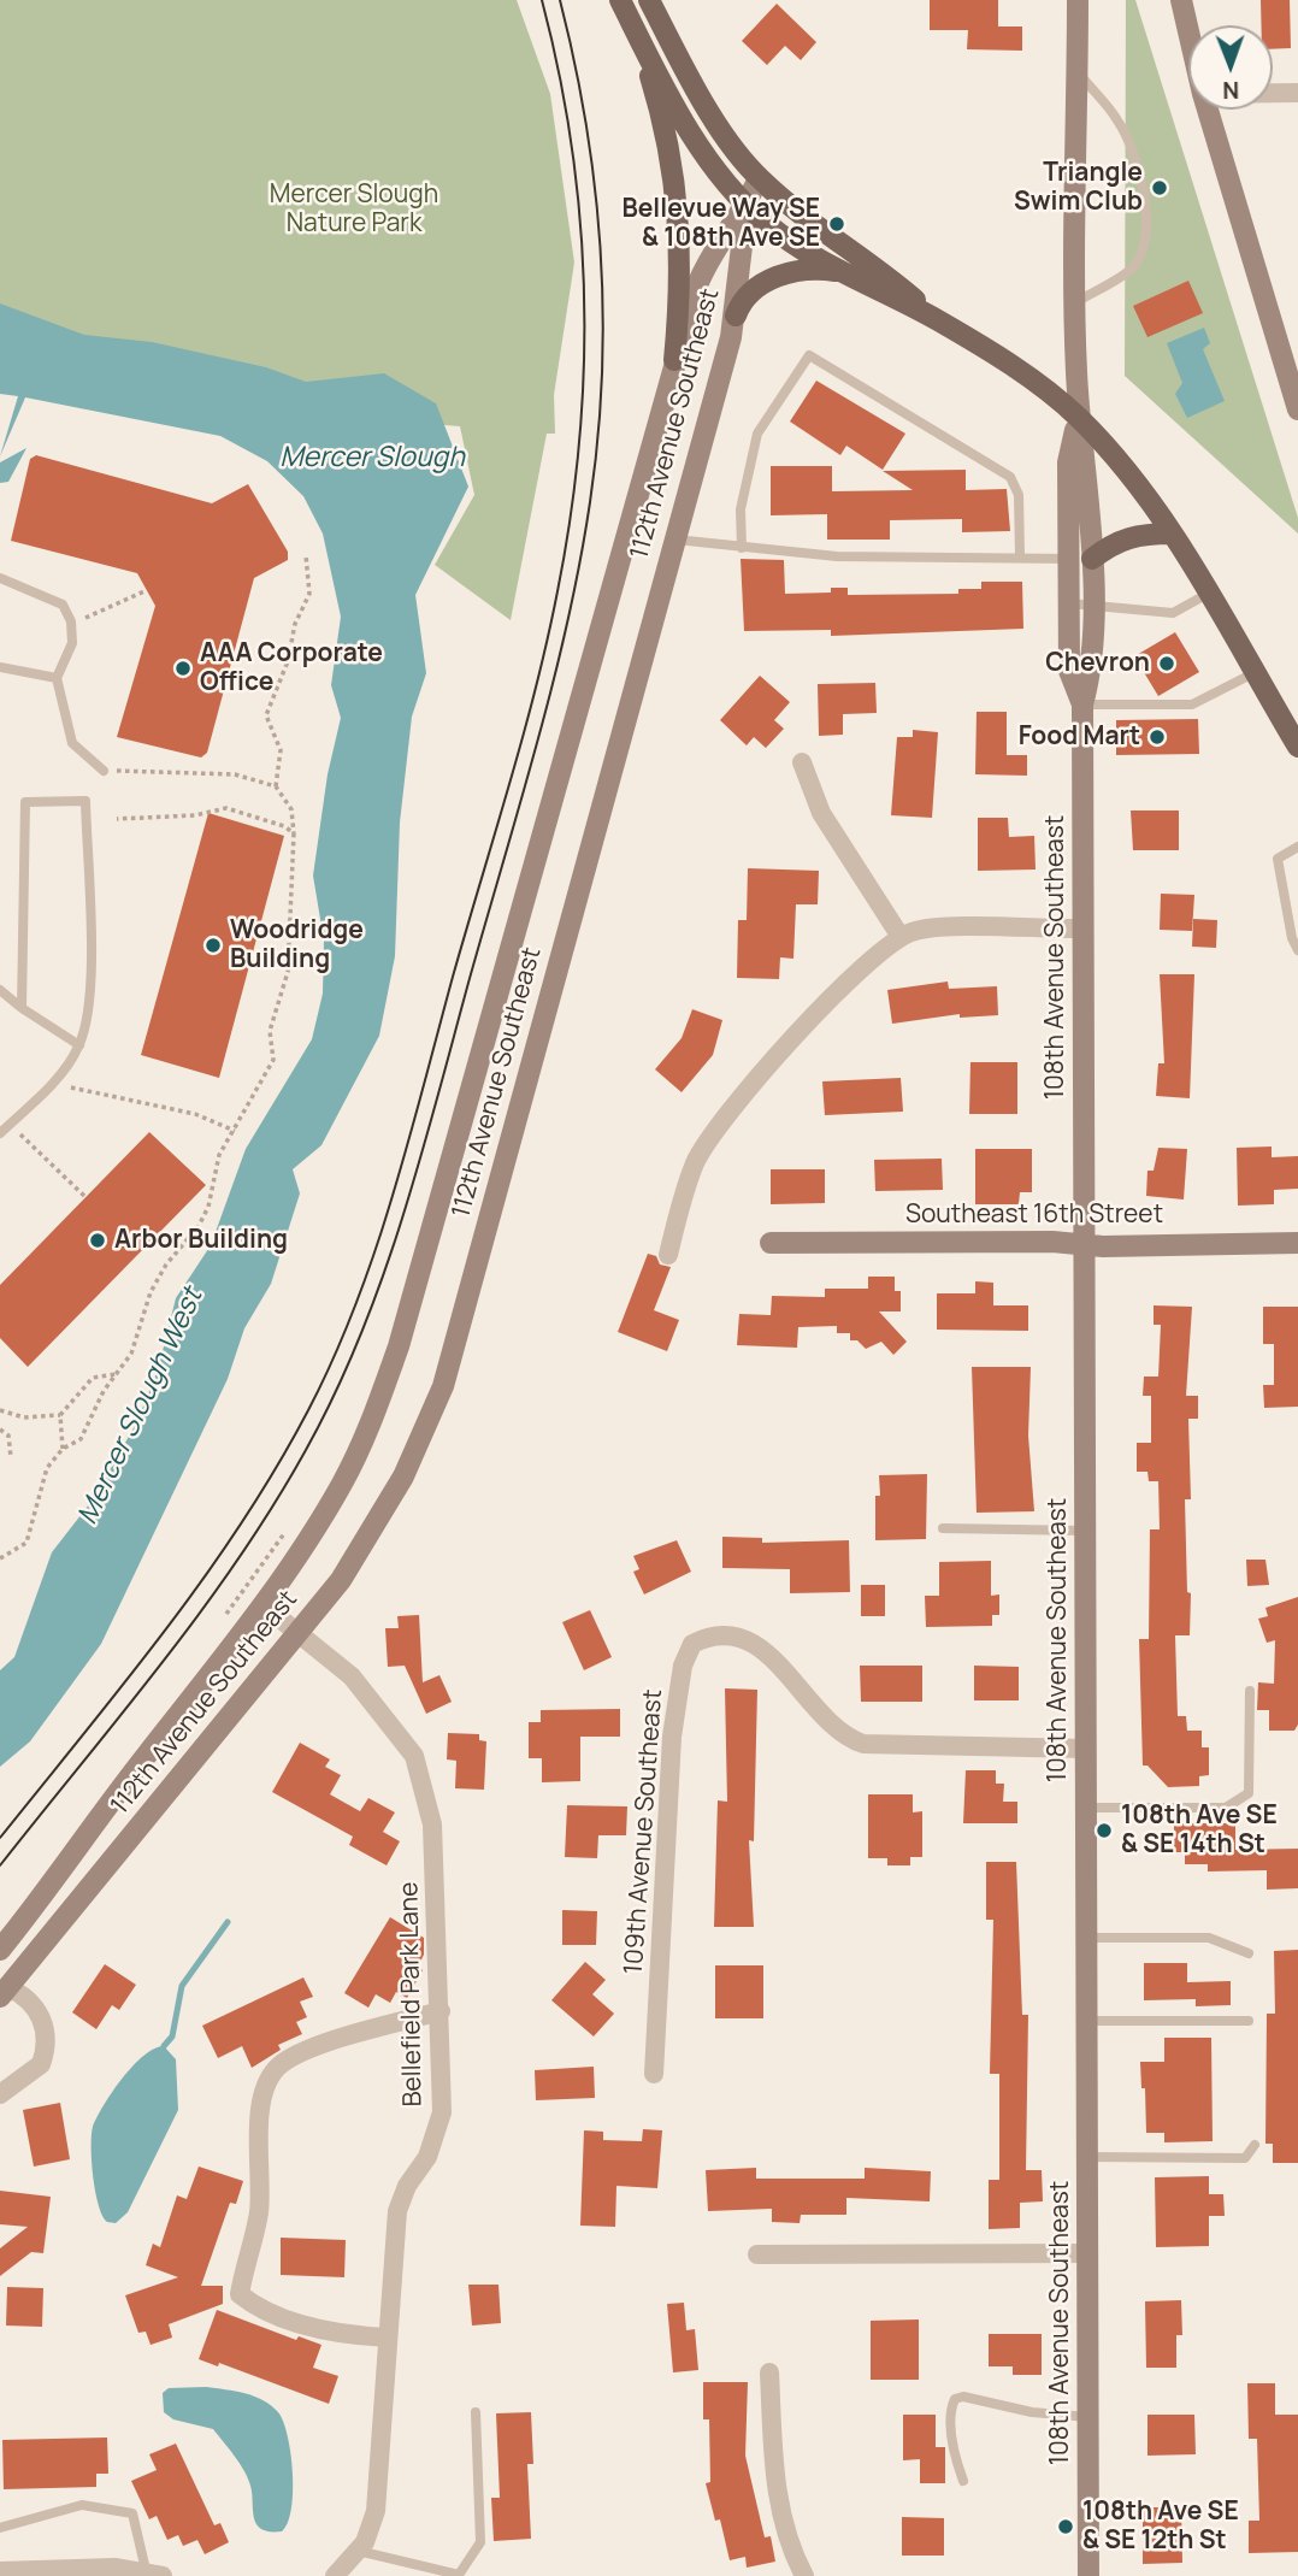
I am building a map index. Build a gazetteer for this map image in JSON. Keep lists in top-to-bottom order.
{
  "streets": {
    "main road": ["112th Avenue Southeast", "108th Avenue Southeast", "Southeast 16th Street"],
    "street": ["109th Avenue Southeast", "Bellefield Park Lane"]
  },
  "crossings": [
    ["112th Avenue Southeast", "Bellefield Park Lane"],
    ["108th Avenue Southeast", "Southeast 16th Street"],
    ["108th Avenue Southeast", "109th Avenue Southeast"]
  ],
  "water": ["Mercer Slough", "Mercer Slough West"],
  "parks": ["Mercer Slough Nature Park"],
  "places": [
    "Triangle Swim Club",
    "Bellevue Way SE & 108th Ave SE",
    "Chevron",
    "AAA Corporate Office",
    "Food Mart",
    "Woodridge Building",
    "Arbor Building",
    "108th Ave SE & SE 14th St",
    "108th Ave SE & SE 12th St"
  ],
  "north": "bottom"
}
